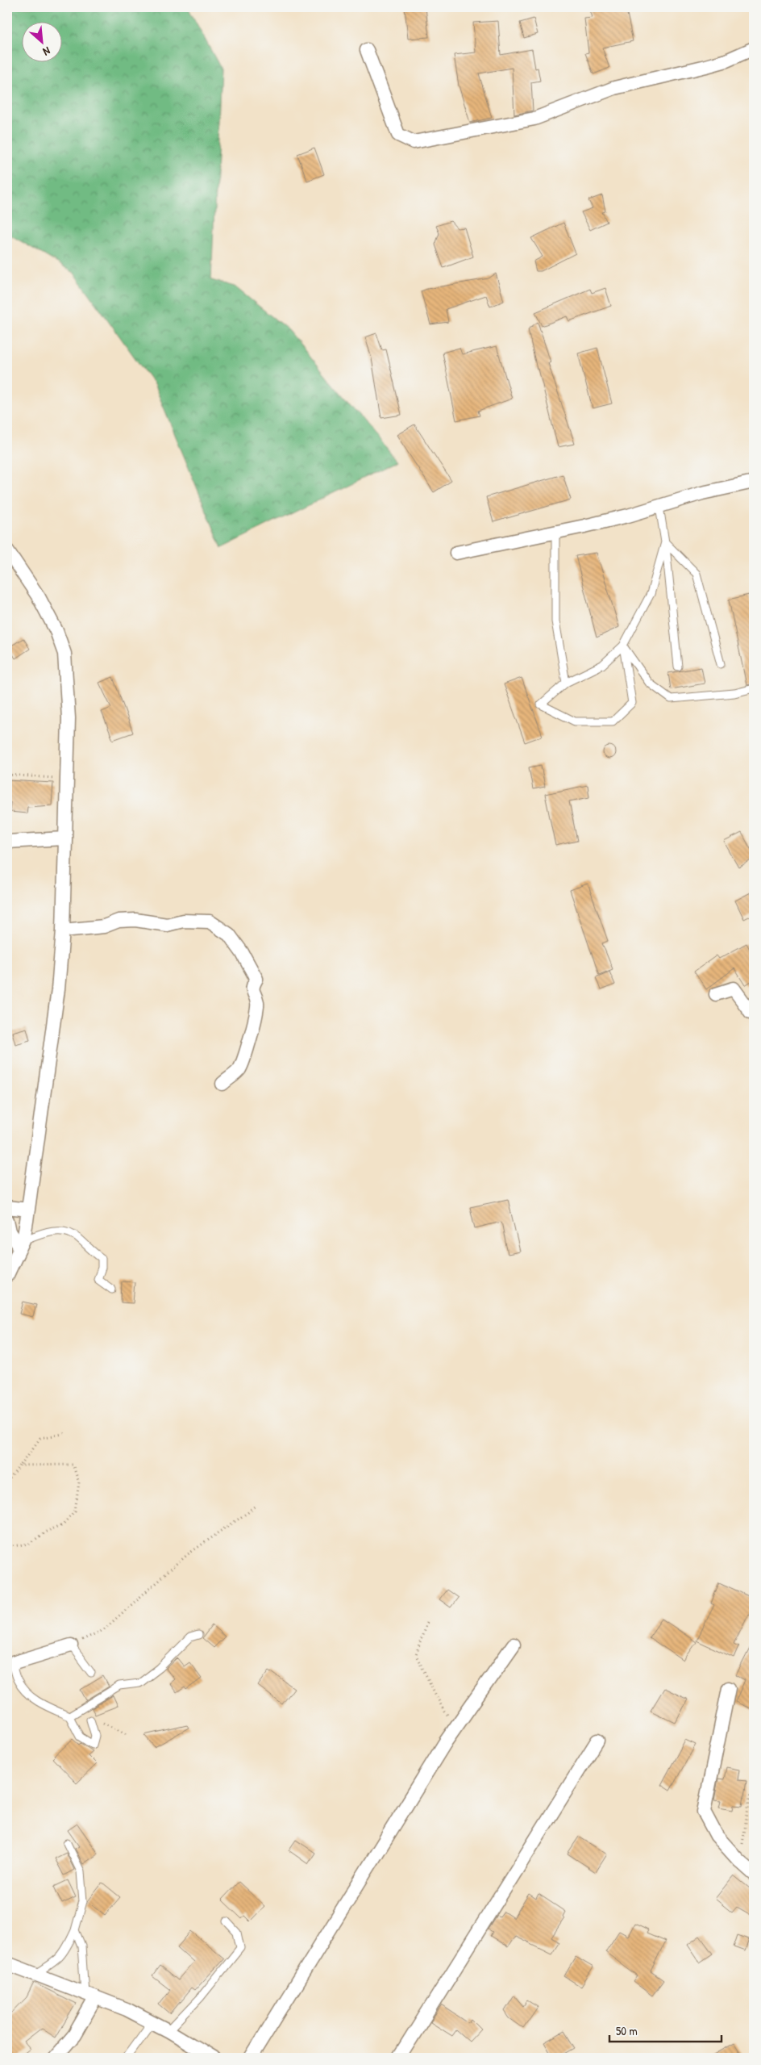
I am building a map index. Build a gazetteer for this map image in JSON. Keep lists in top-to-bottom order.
{
  "scale_bar": "50 m",
  "north": "bottom right"
}
